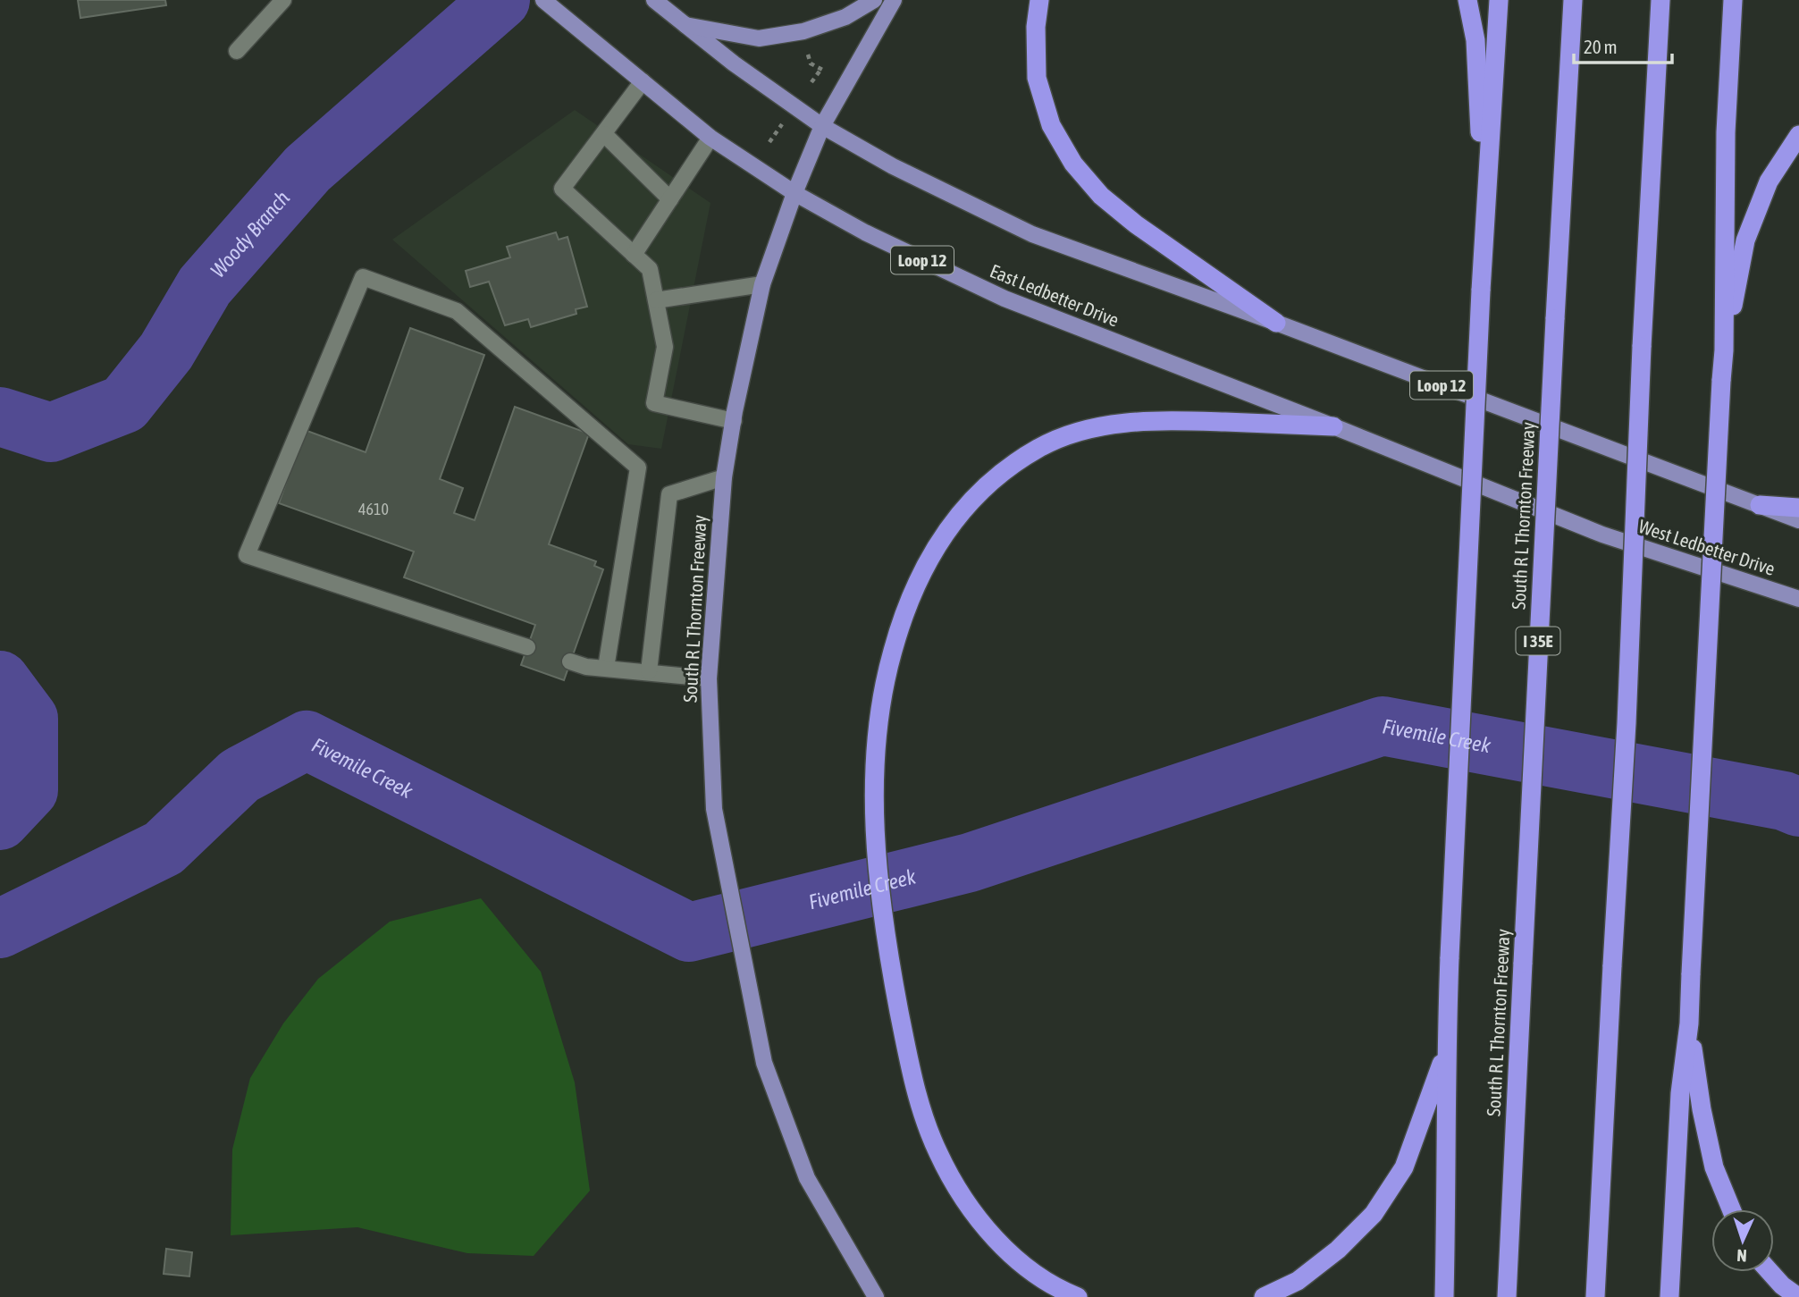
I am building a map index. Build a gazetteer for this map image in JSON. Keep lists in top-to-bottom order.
{
  "streets": {
    "highway": ["South R L Thornton Freeway", "I 35E"],
    "main road": ["Loop 12", "East Ledbetter Drive", "West Ledbetter Drive"]
  },
  "crossings": [
    ["Loop 12", "South R L Thornton Freeway"],
    ["East Ledbetter Drive", "South R L Thornton Freeway"],
    ["East Ledbetter Drive", "West Ledbetter Drive"]
  ],
  "water": ["Woody Branch", "Fivemile Creek"],
  "house_numbers": ["4610"],
  "scale_bar": "20 m",
  "north": "bottom"
}
